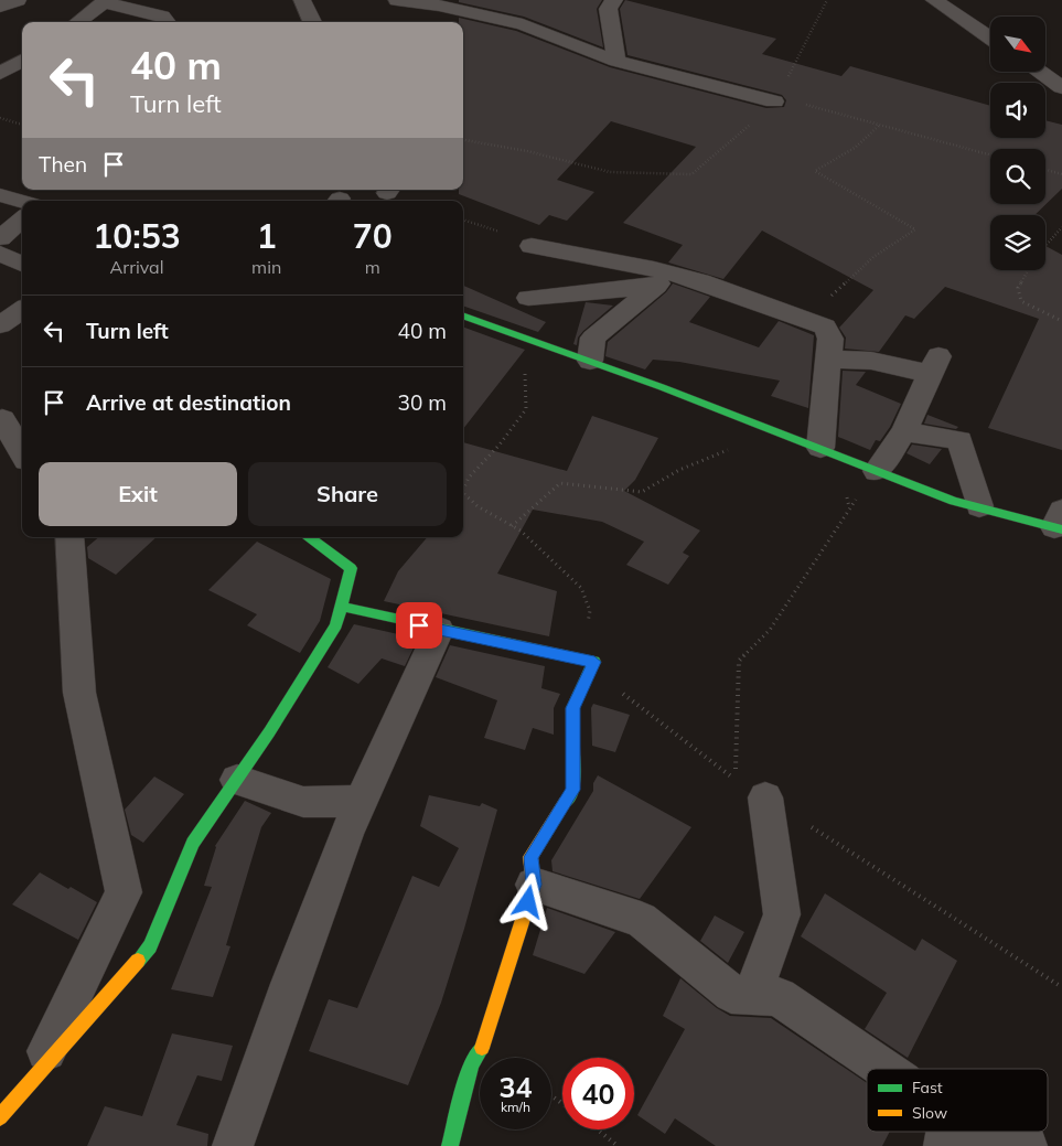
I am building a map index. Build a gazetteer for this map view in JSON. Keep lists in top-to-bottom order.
{
  "legend": ["Fast", "Slow"],
  "north": "bottom right",
  "page": {
    "turn": ["40 m", "Turn left"],
    "then": "Then",
    "eta": [
      "10:53",
      "Arrival",
      "1",
      "min",
      "70",
      "m"
    ],
    "list": [
      {
        "name": "Turn left",
        "value": "40 m"
      },
      {
        "name": "Arrive at destination",
        "value": "30 m"
      }
    ],
    "buttons": ["Exit", "Share"],
    "speed": "34 km/h",
    "limit": "40"
  }
}
